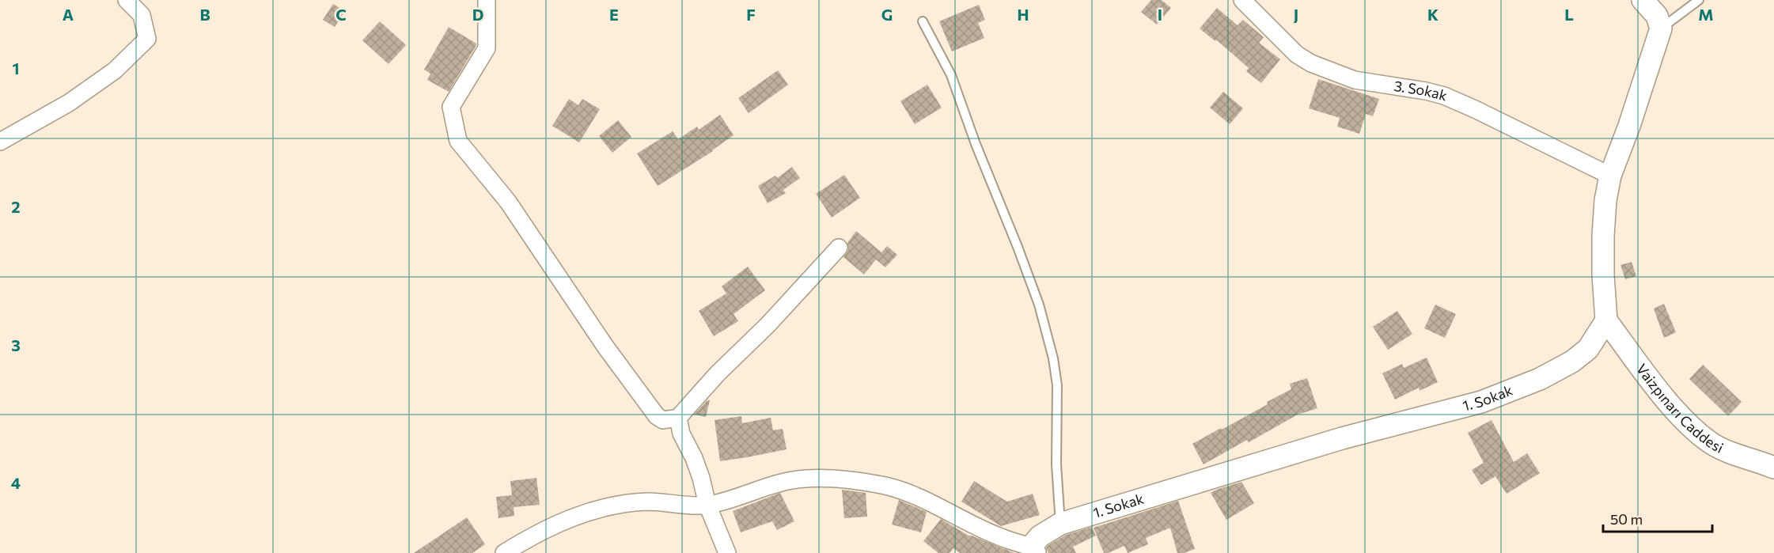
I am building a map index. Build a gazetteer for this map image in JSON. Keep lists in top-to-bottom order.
{
  "streets": {
    "street": ["3. Sokak", "1. Sokak", "Vaizpınarı Caddesi"]
  },
  "crossings": [
    ["1. Sokak", "Vaizpınarı Caddesi"]
  ],
  "scale_bar": "50 m",
  "grid": {
    "columns": [
      "A",
      "B",
      "C",
      "D",
      "E",
      "F",
      "G",
      "H",
      "I",
      "J",
      "K",
      "L",
      "M"
    ],
    "rows": [
      "1",
      "2",
      "3",
      "4"
    ]
  }
}
